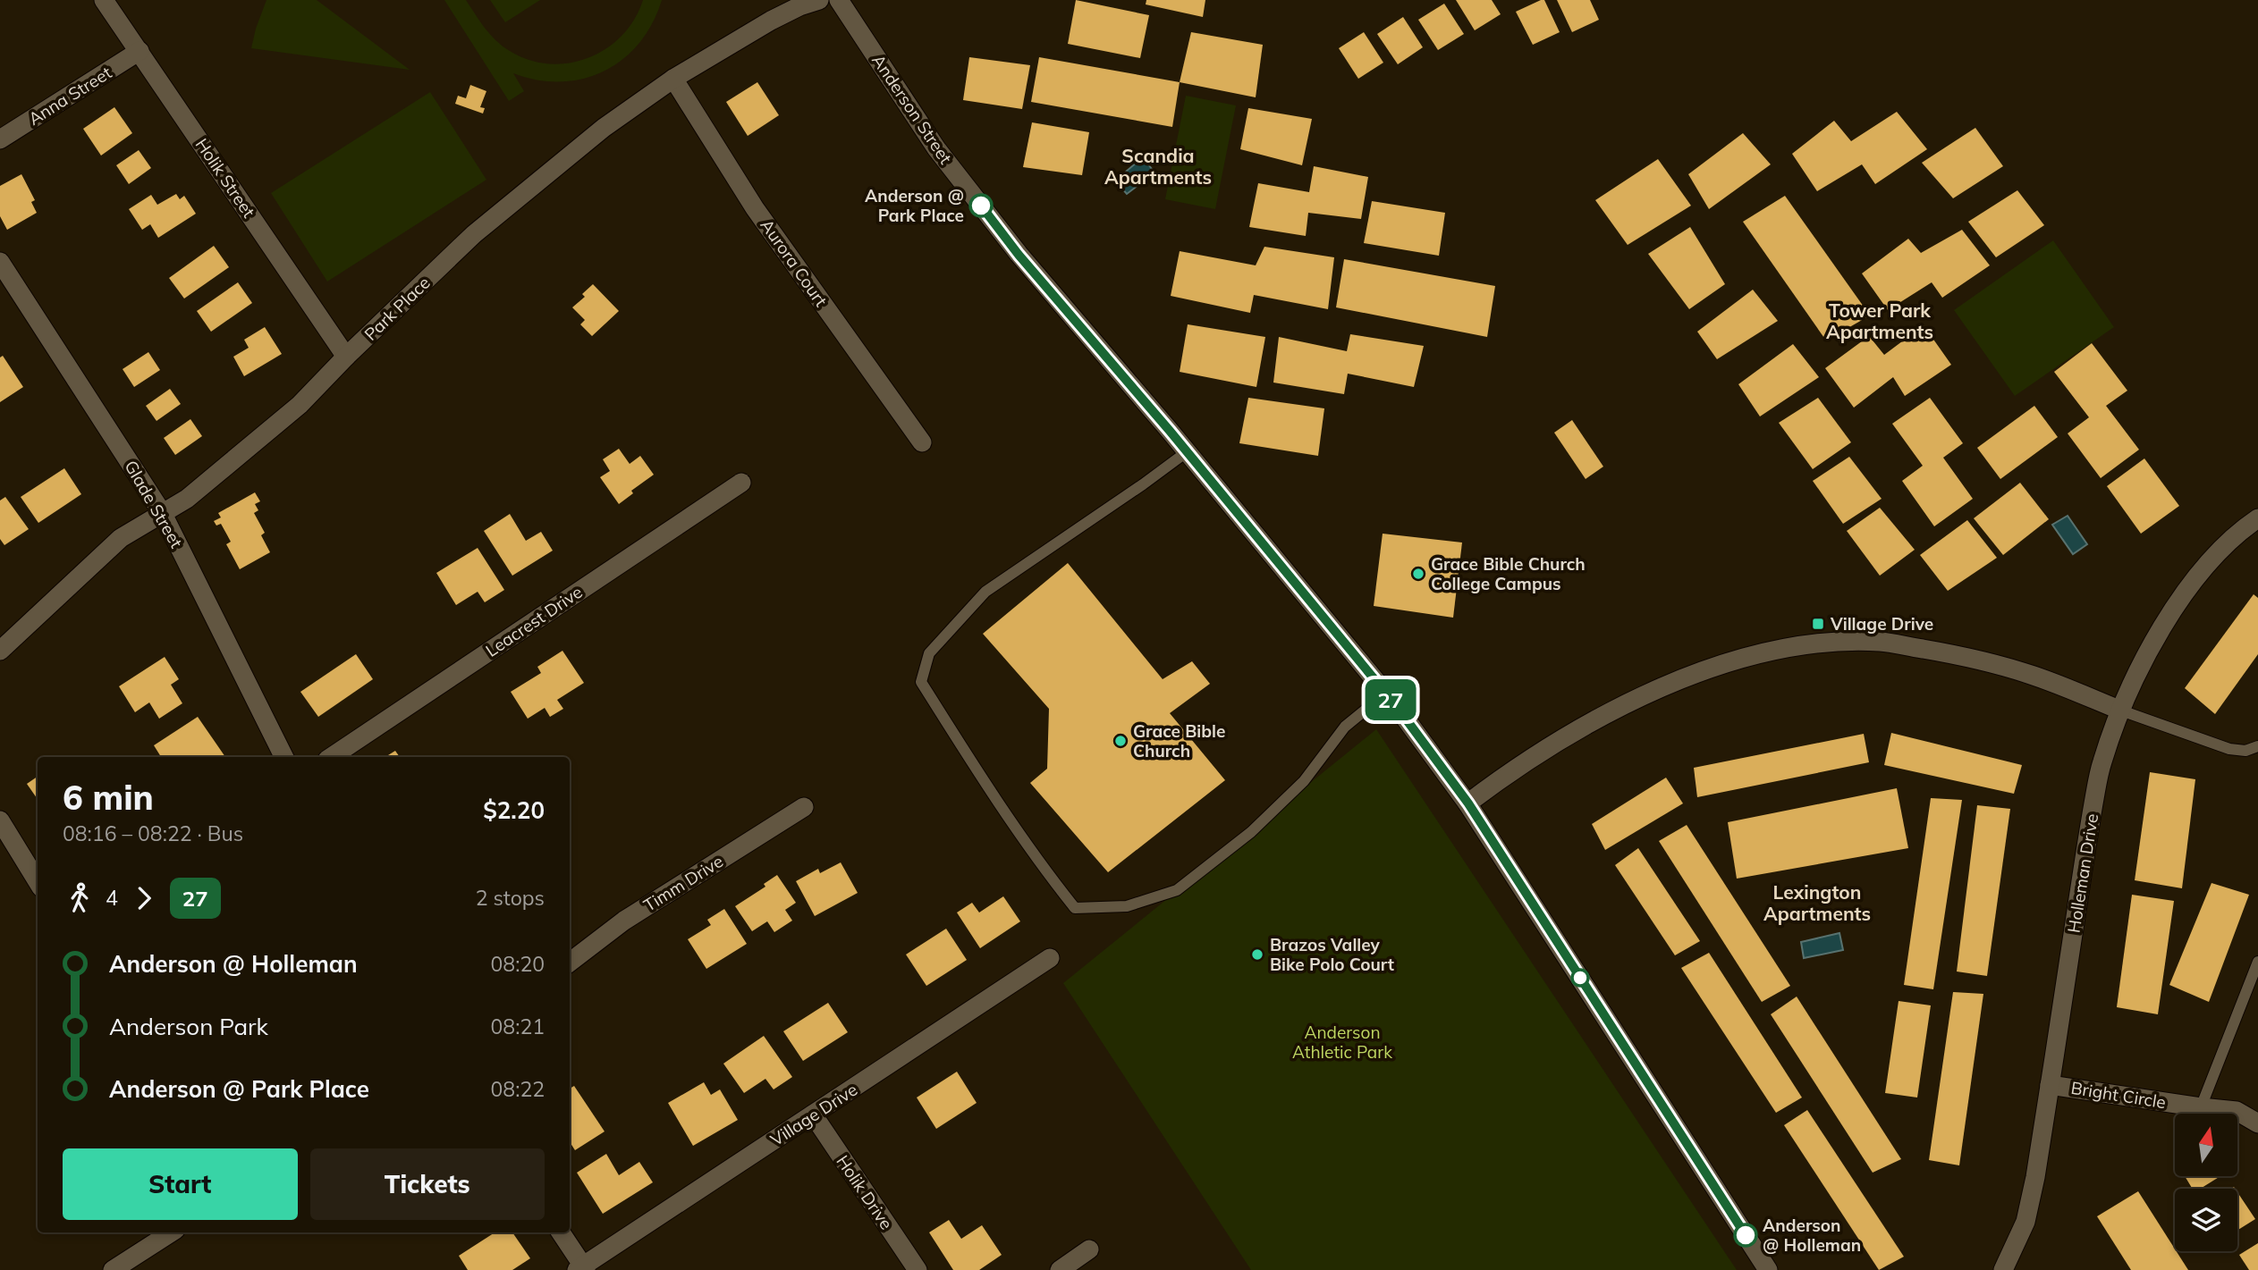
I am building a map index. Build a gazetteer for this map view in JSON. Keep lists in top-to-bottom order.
{
  "streets": {
    "street": [
      "Anna Street",
      "Anderson Street",
      "Holik Street",
      "Aurora Court",
      "Park Place",
      "Glade Street",
      "Leacrest Drive",
      "Holleman Drive",
      "Timm Drive",
      "Bright Circle",
      "Village Drive",
      "Holik Drive"
    ]
  },
  "crossings": [
    ["Anna Street", "Holik Street"],
    ["Holik Street", "Park Place"],
    ["Aurora Court", "Park Place"],
    ["Park Place", "Glade Street"],
    ["Holleman Drive", "Bright Circle"],
    ["Village Drive", "Holik Drive"]
  ],
  "districts": ["Scandia Apartments", "Tower Park Apartments", "Lexington Apartments"],
  "parks": ["Anderson Athletic Park"],
  "places": {
    "other": [
      "Anderson @ Park Place",
      "Grace Bible Church College Campus",
      "Grace Bible Church",
      "Brazos Valley Bike Polo Court",
      "Anderson @ Holleman"
    ],
    "transit": ["Village Drive"]
  },
  "lines": ["bus line 27"],
  "north": "top",
  "page": {
    "on_map": "27",
    "heading": ["6 min", "08:16 – 08:22 · Bus", "$2.20"],
    "legs": ["4", "27", "2 stops"],
    "list": [
      {
        "name": "Anderson @ Holleman",
        "value": "08:20"
      },
      {
        "name": "Anderson Park",
        "value": "08:21"
      },
      {
        "name": "Anderson @ Park Place",
        "value": "08:22"
      }
    ],
    "buttons": ["Start", "Tickets"]
  }
}
